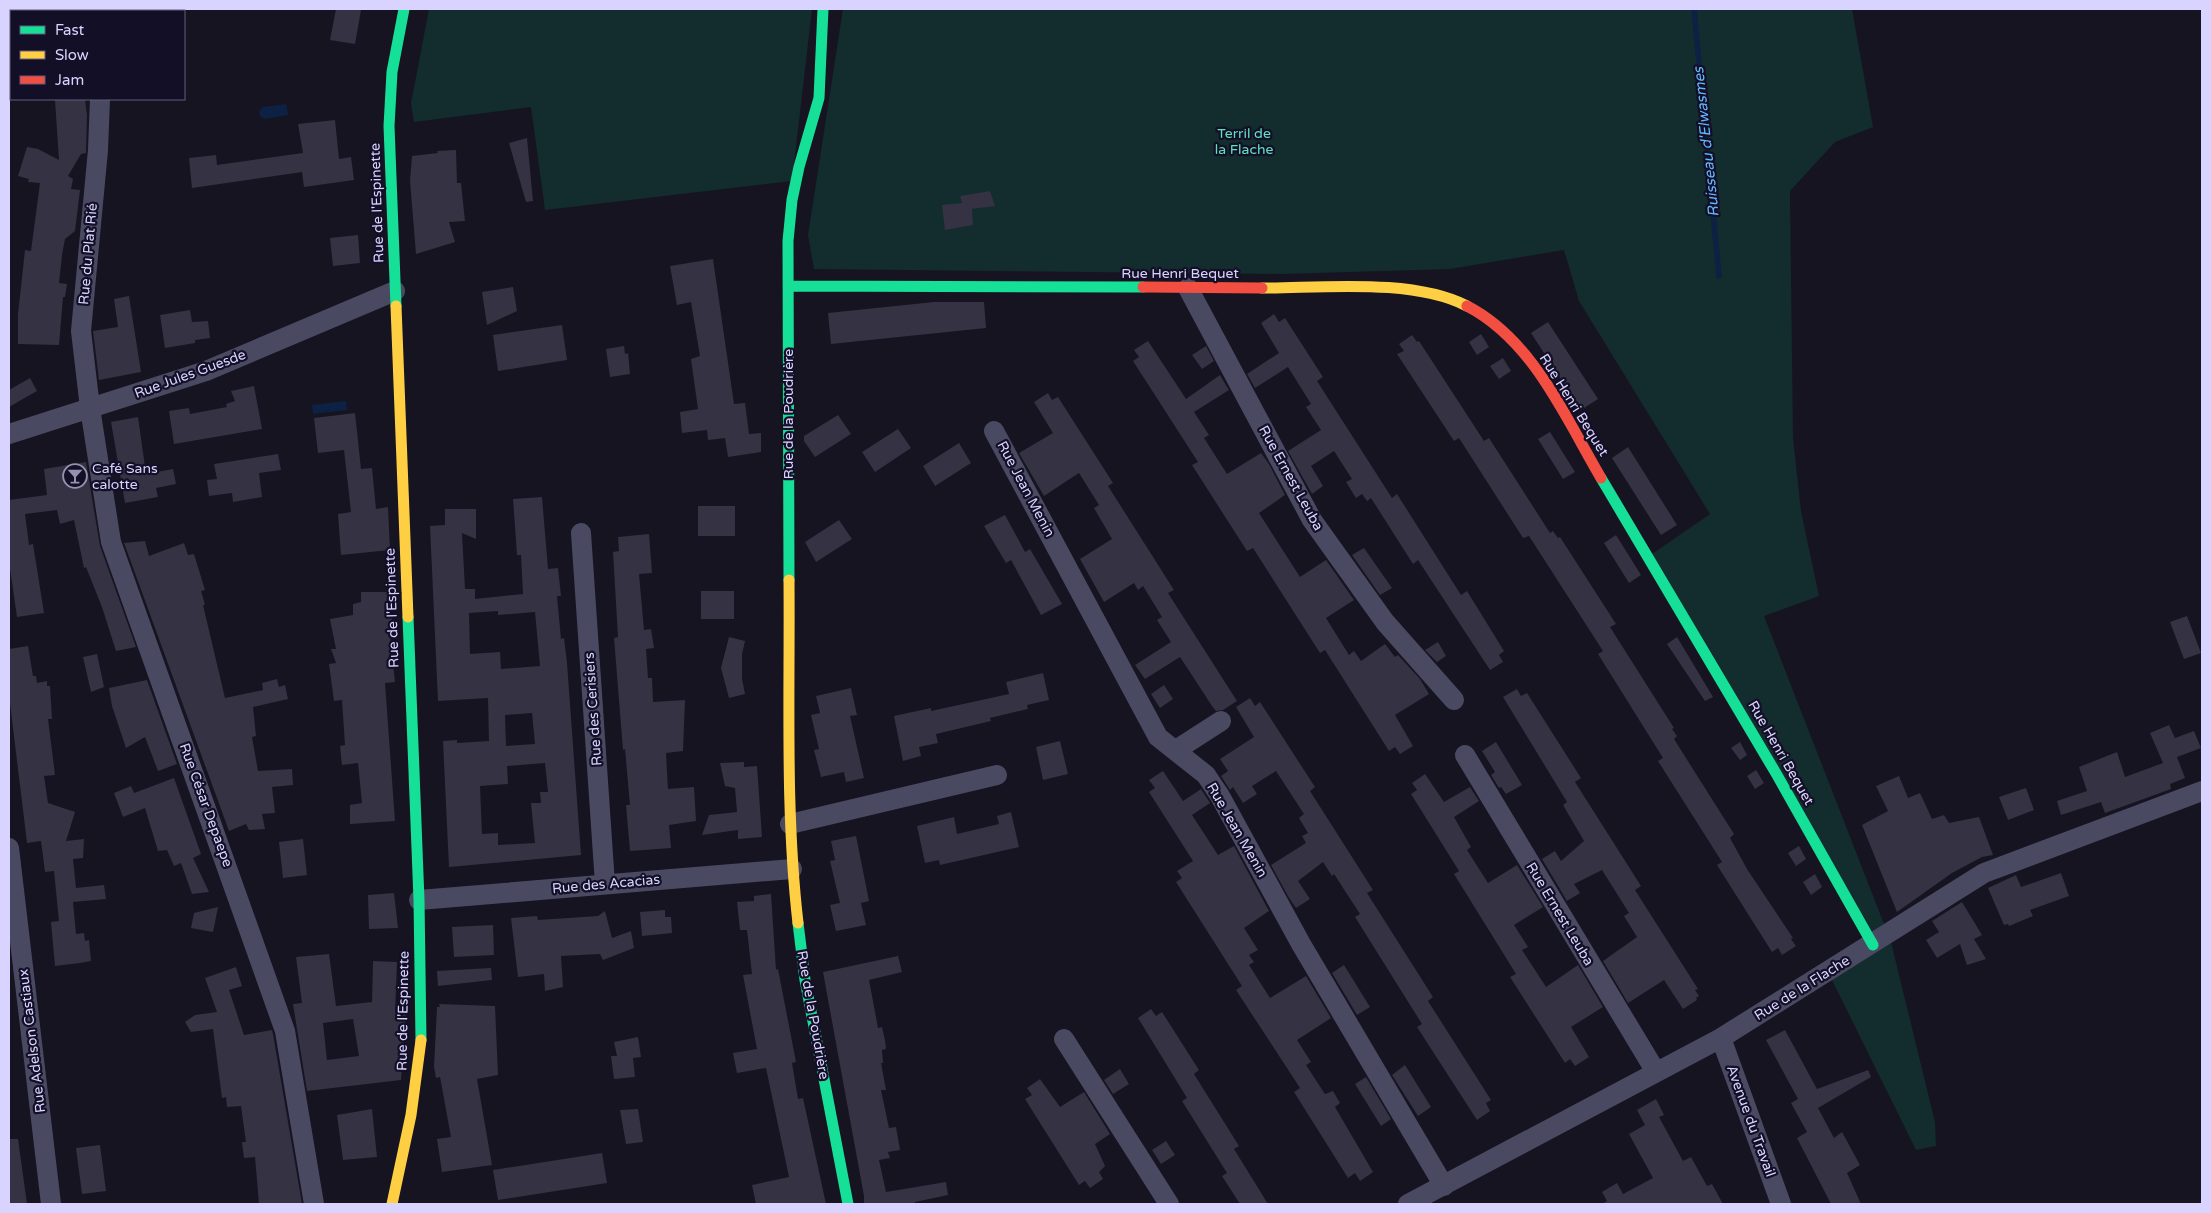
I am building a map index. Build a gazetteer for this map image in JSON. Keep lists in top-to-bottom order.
{
  "streets": {
    "street": [
      "Rue de l'Espinette",
      "Rue du Plat Rié",
      "Rue Henri Bequet",
      "Rue Jules Guesde",
      "Rue de la Poudrière",
      "Rue Ernest Leuba",
      "Rue Jean Menin",
      "Rue des Cerisiers",
      "Rue César Depaepe",
      "Rue des Acacias",
      "Rue de la Flache",
      "Rue Adelson Castiaux",
      "Avenue du Travail"
    ]
  },
  "crossings": [
    ["Rue de l'Espinette", "Rue Jules Guesde"],
    ["Rue de l'Espinette", "Rue des Acacias"],
    ["Rue du Plat Rié", "Rue Jules Guesde"],
    ["Rue du Plat Rié", "Rue César Depaepe"],
    ["Rue Henri Bequet", "Rue de la Poudrière"],
    ["Rue Henri Bequet", "Rue Ernest Leuba"],
    ["Rue Henri Bequet", "Rue de la Flache"],
    ["Rue Jules Guesde", "Rue César Depaepe"],
    ["Rue de la Poudrière", "Rue des Acacias"],
    ["Rue Ernest Leuba", "Rue de la Flache"],
    ["Rue Jean Menin", "Rue de la Flache"],
    ["Rue des Cerisiers", "Rue des Acacias"],
    ["Rue de la Flache", "Avenue du Travail"]
  ],
  "water": ["Ruisseau d'Elwasmes"],
  "parks": ["Terril de la Flache"],
  "places": {
    "bar": ["Café Sans calotte"]
  },
  "legend": ["Fast", "Slow", "Jam"]
}
